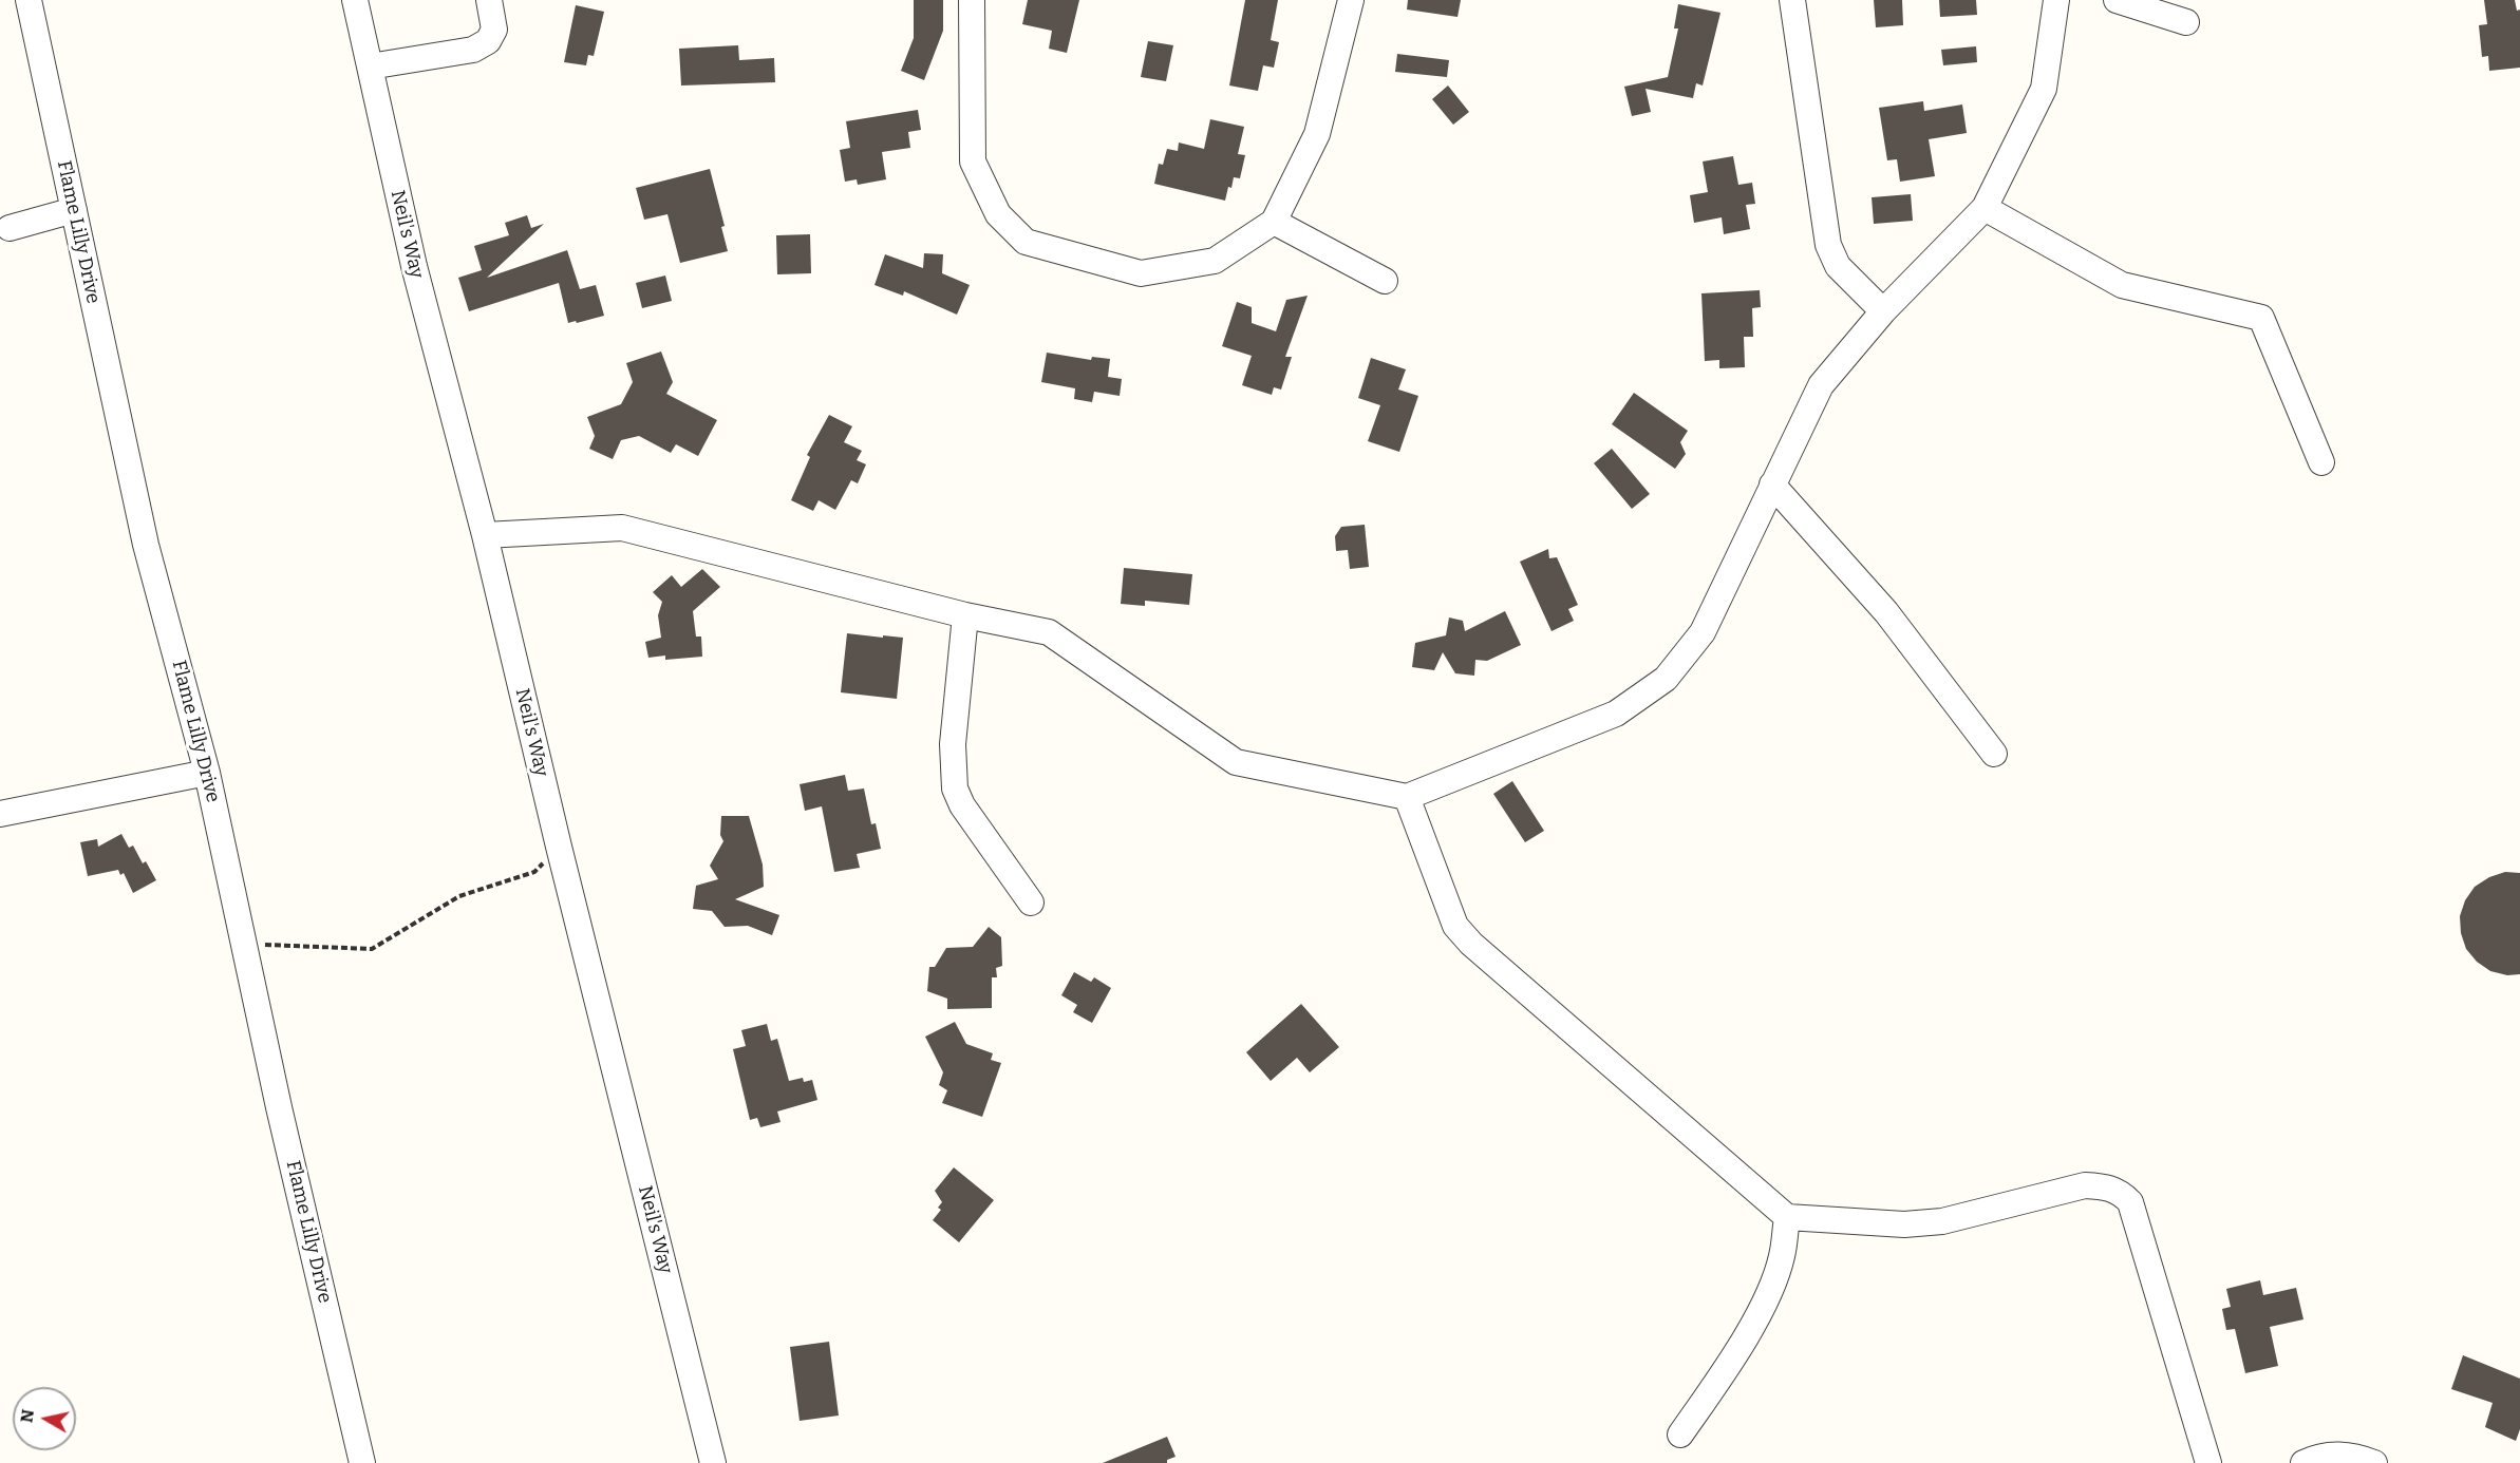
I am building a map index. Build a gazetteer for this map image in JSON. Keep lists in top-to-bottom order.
{
  "streets": {
    "street": ["Flame Lilly Drive", "Neil's Way"]
  },
  "north": "left"
}
